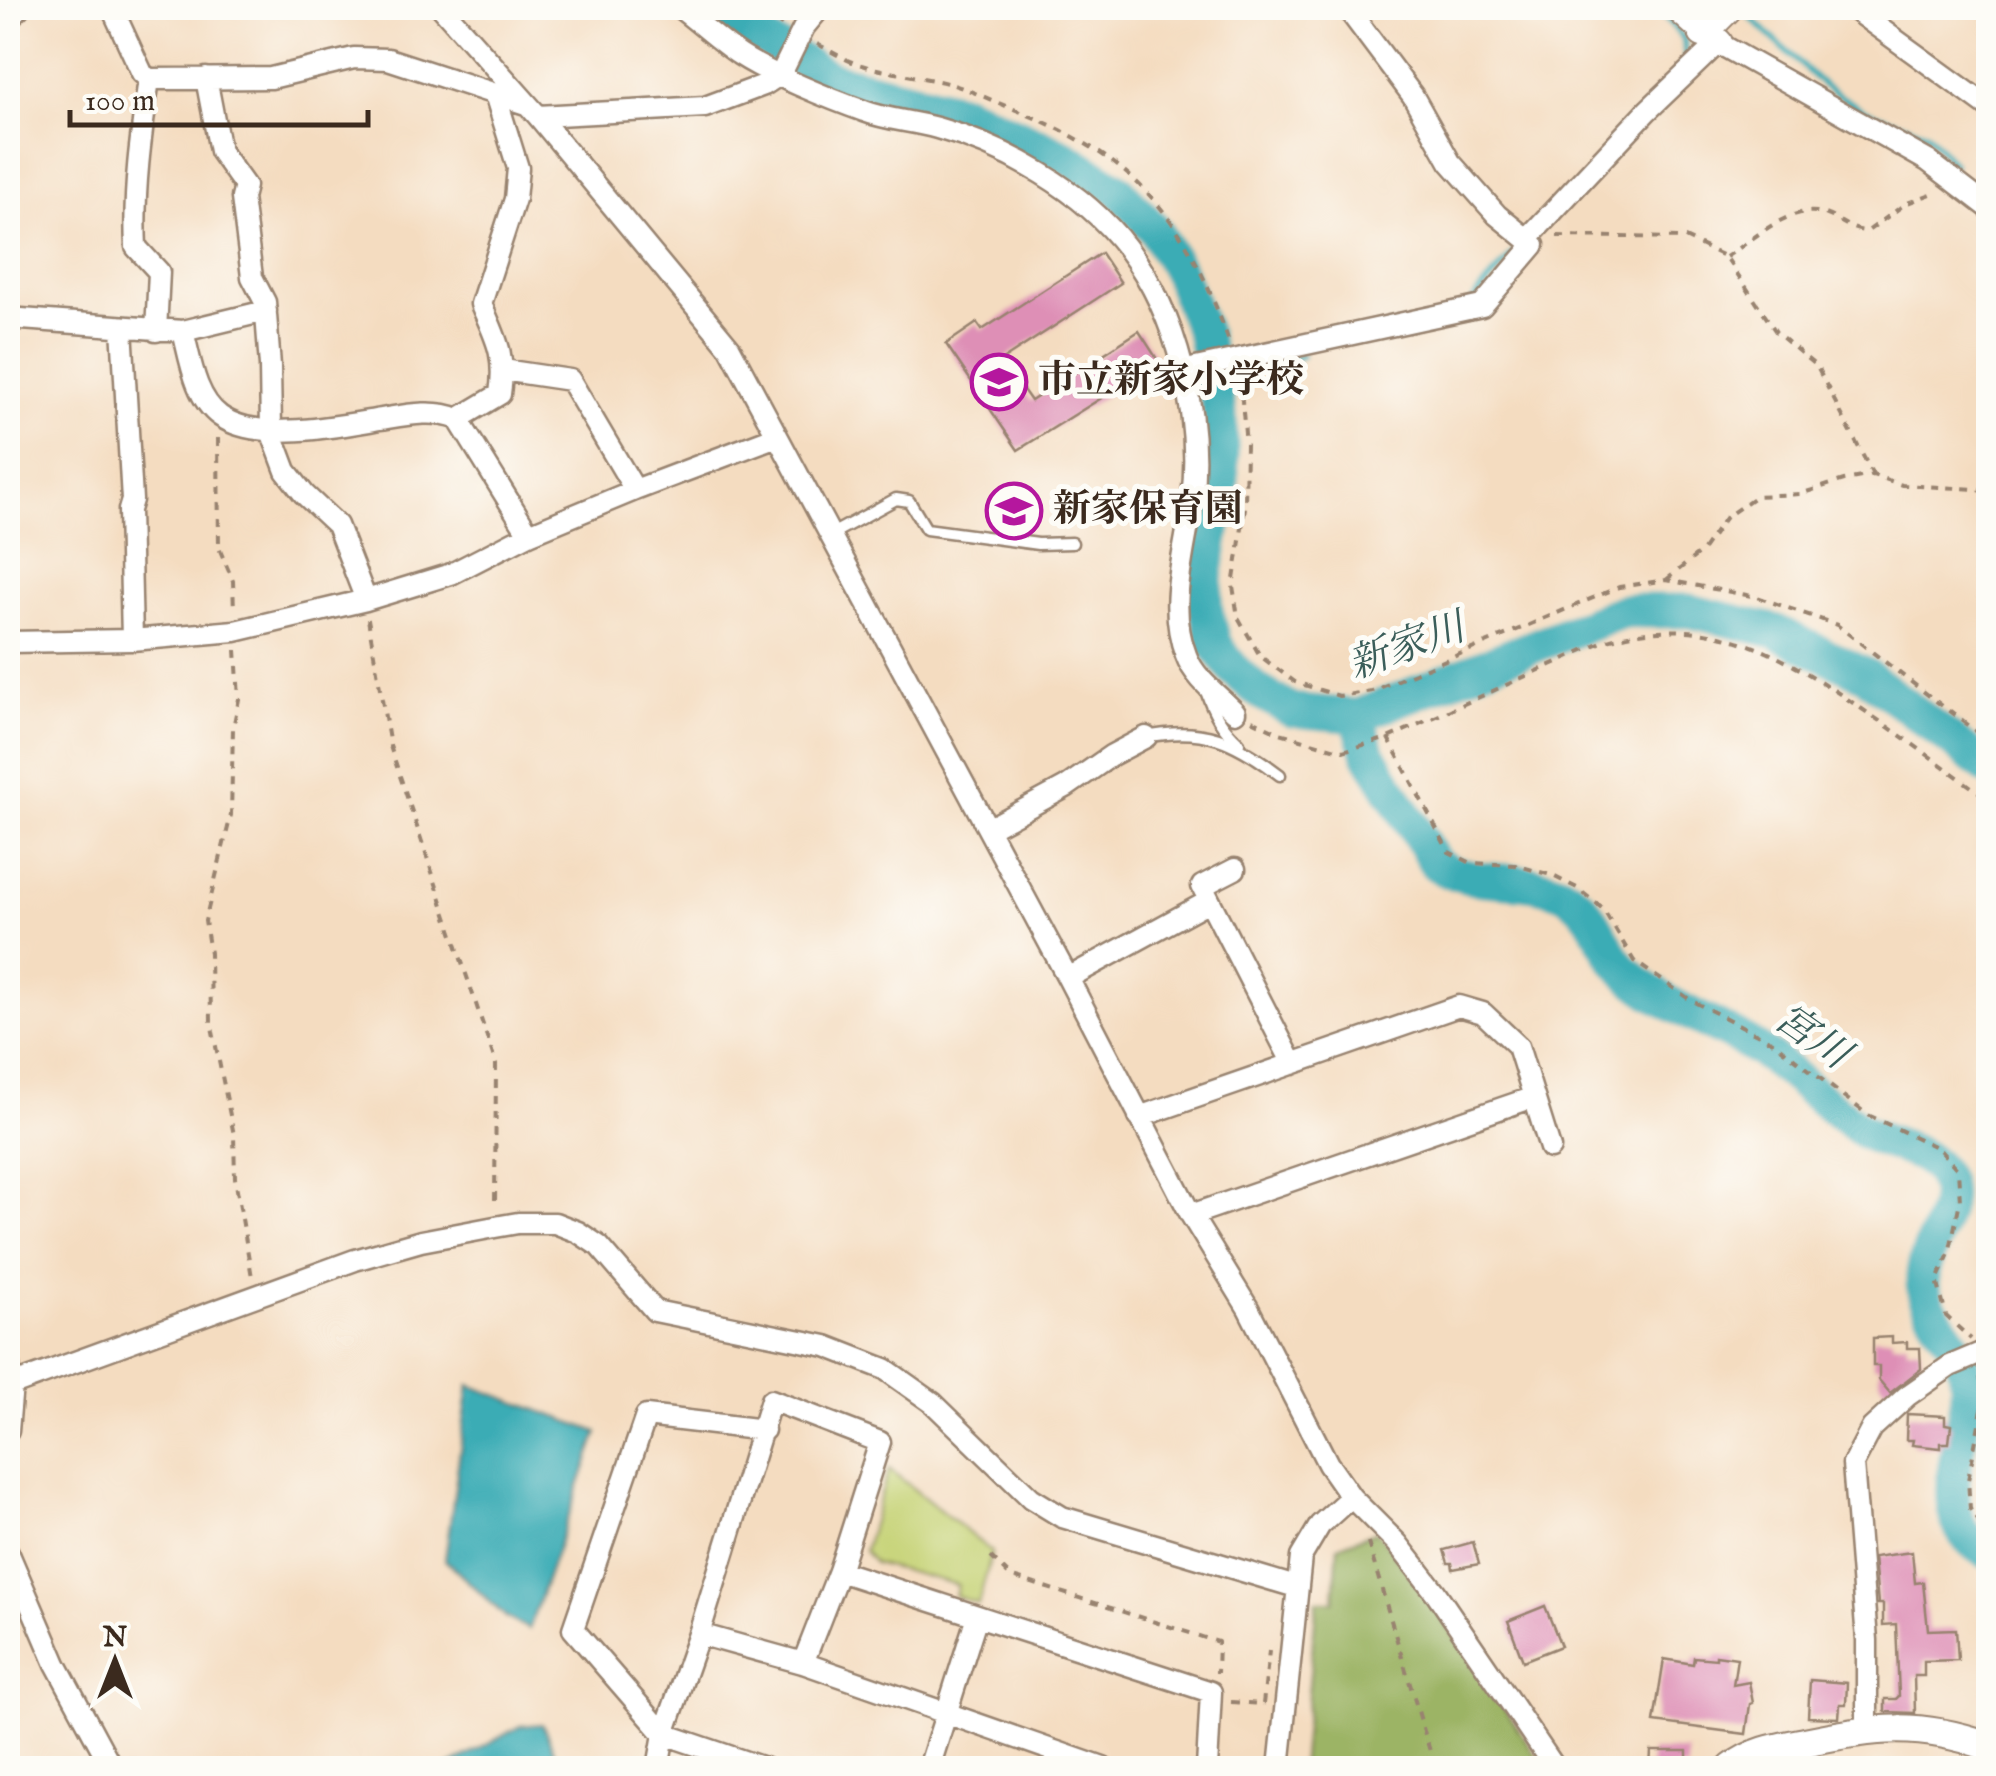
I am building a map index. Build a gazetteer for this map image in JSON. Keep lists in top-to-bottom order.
{
  "water": ["新家川", "宮川"],
  "places": {
    "school or university": ["市立新家小学校", "新家保育園"]
  },
  "scale_bar": "100 m",
  "north": "top"
}
